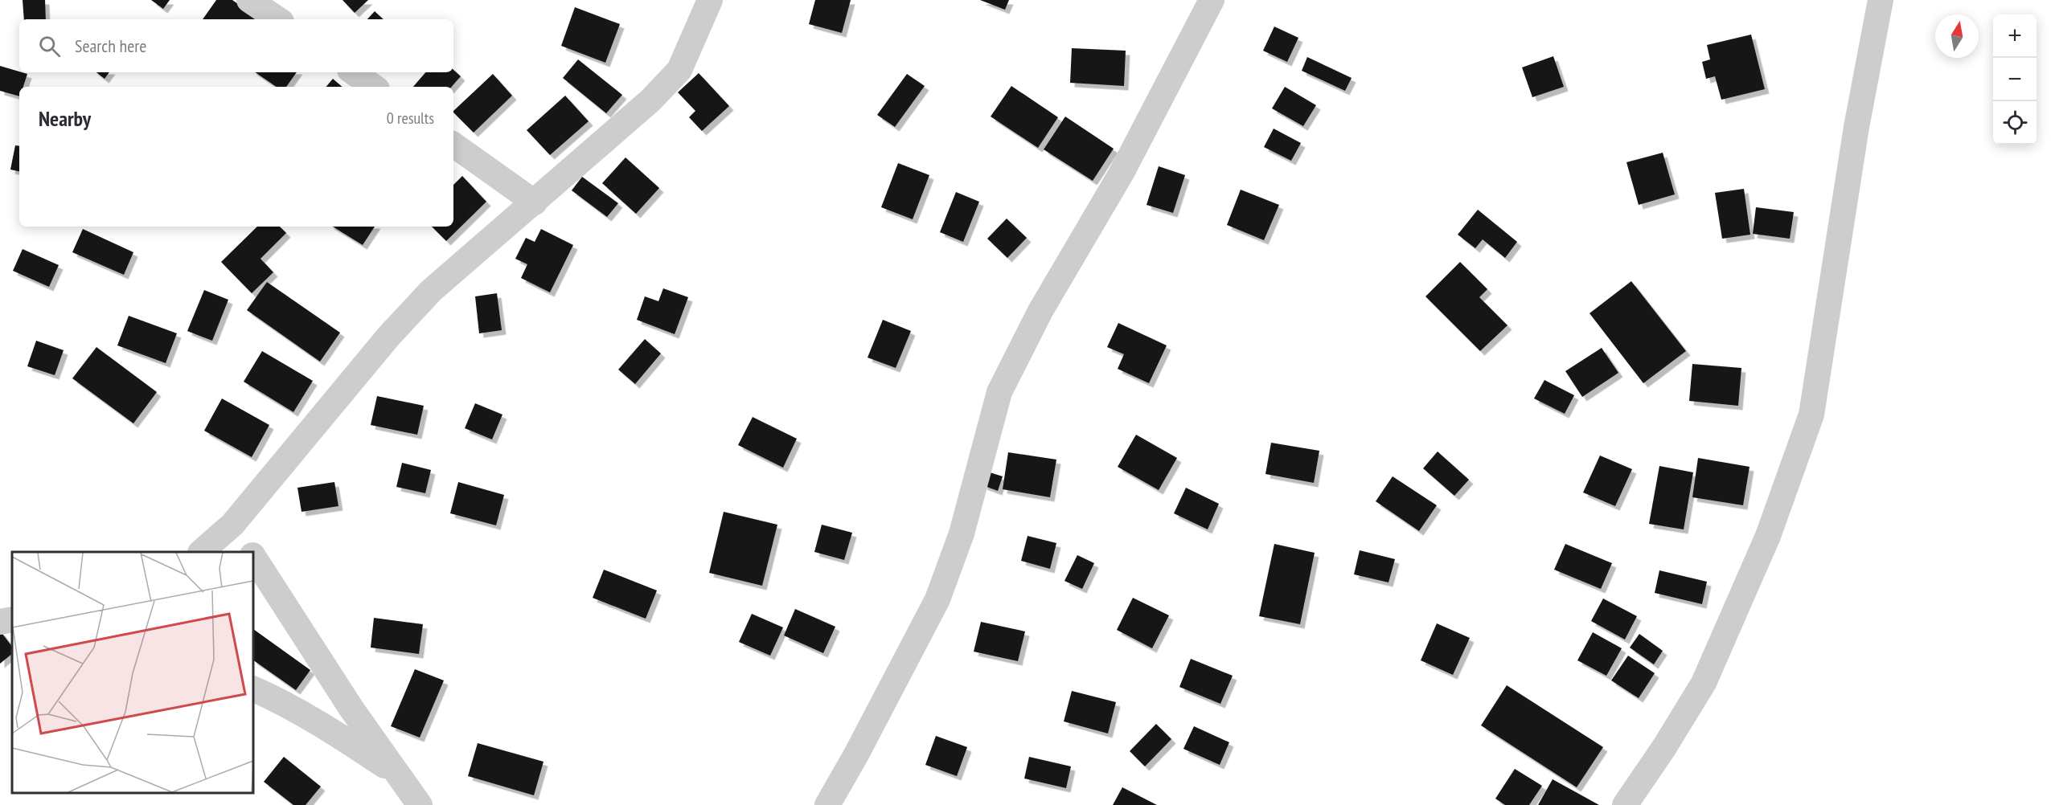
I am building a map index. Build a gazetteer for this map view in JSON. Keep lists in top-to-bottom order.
{
  "north": "top",
  "page": {
    "map_buttons": ["+", "−"],
    "search": "Search here",
    "heading": ["Nearby", "0 results"]
  }
}
